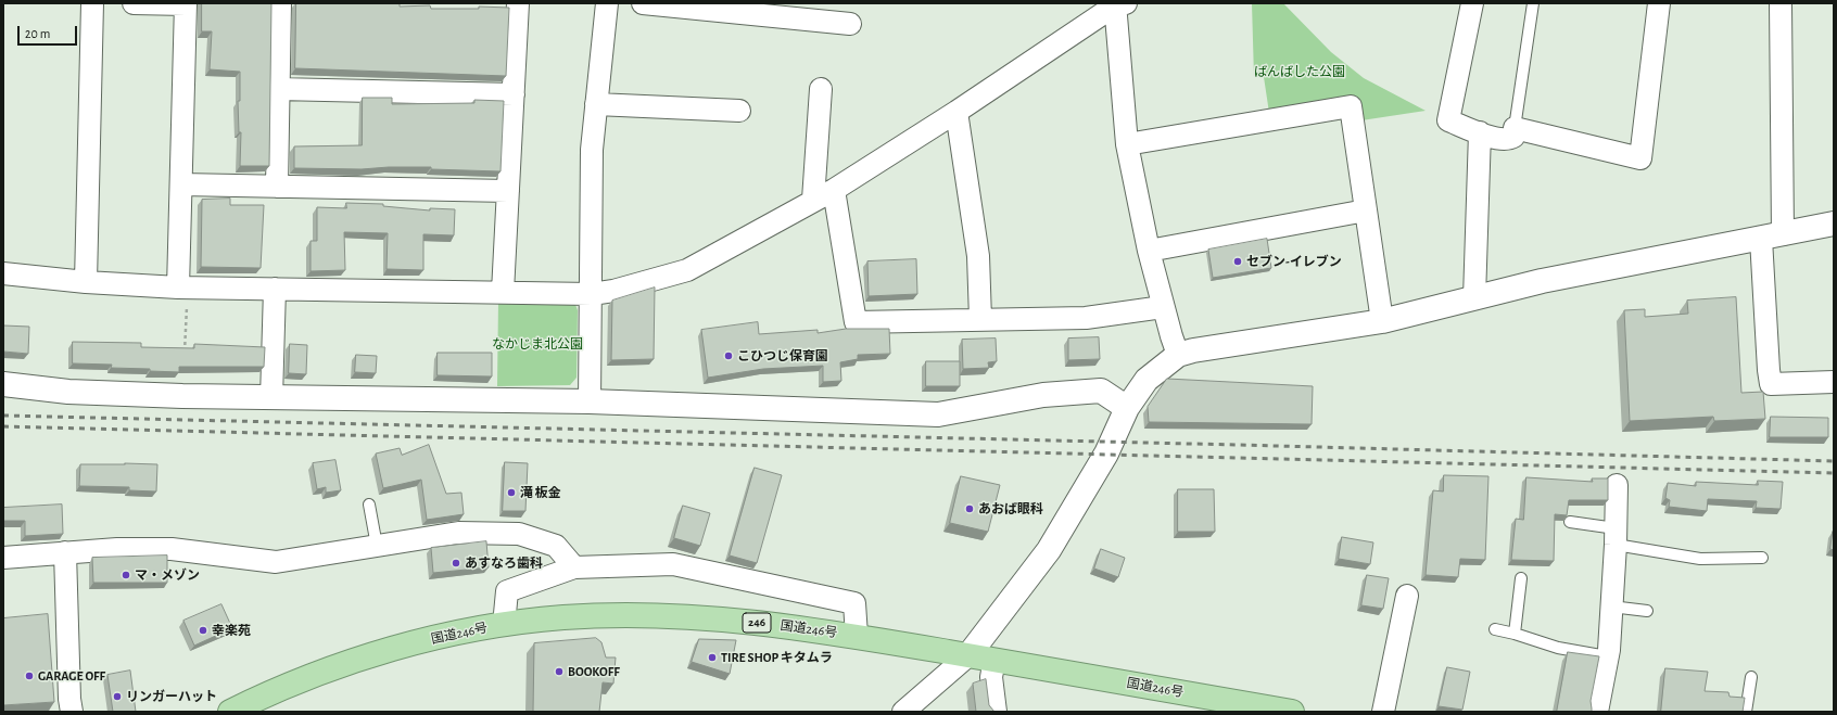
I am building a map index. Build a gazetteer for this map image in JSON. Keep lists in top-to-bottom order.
{
  "streets": {
    "highway": ["246", "国道246号"]
  },
  "parks": ["ばんばした公園", "なかじま北公園"],
  "places": [
    "セブン-イレブン",
    "こひつじ保育園",
    "滝 板金",
    "あおば眼科",
    "あすなろ歯科",
    "マ・メゾン",
    "幸楽苑",
    "TIRE SHOP キタムラ",
    "BOOKOFF",
    "GARAGE OFF",
    "リンガーハット"
  ],
  "scale_bar": "20 m"
}
